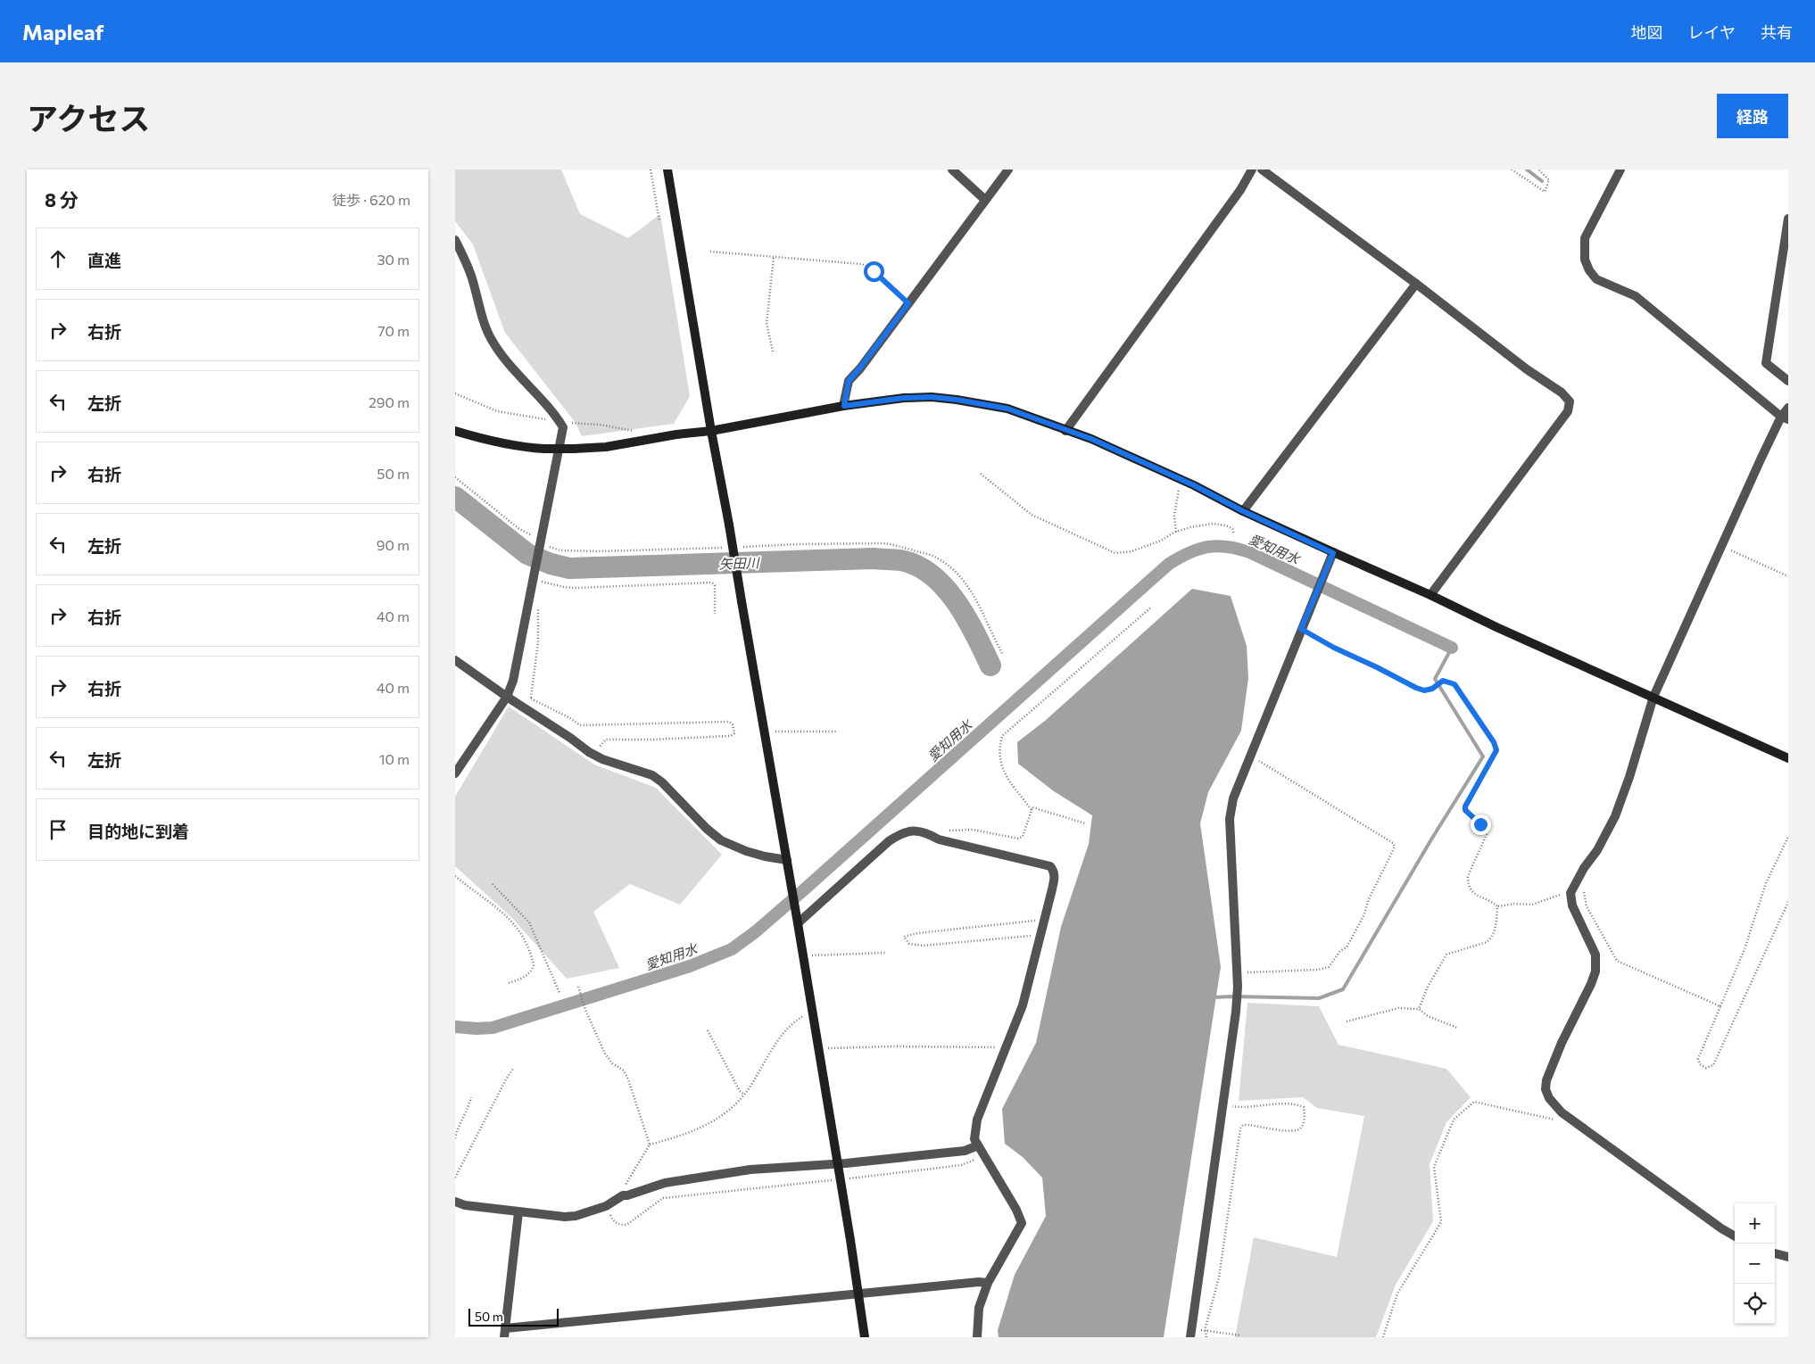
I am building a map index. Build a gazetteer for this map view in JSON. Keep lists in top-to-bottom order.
{
  "water": ["愛知用水", "矢田川"],
  "scale_bar": "50 m",
  "page": {
    "header": "Mapleaf",
    "nav": ["地図", "レイヤ", "共有"],
    "title": "アクセス",
    "buttons": "経路",
    "heading": ["8 分", "徒歩 · 620 m"],
    "list": [
      ["直進", "30 m"],
      ["右折", "70 m"],
      ["左折", "290 m"],
      ["右折", "50 m"],
      ["左折", "90 m"],
      ["右折", "40 m"],
      ["右折", "40 m"],
      ["左折", "10 m"],
      "目的地に到着"
    ],
    "map_buttons": ["+", "−"],
    "scale": "50 m"
  }
}
